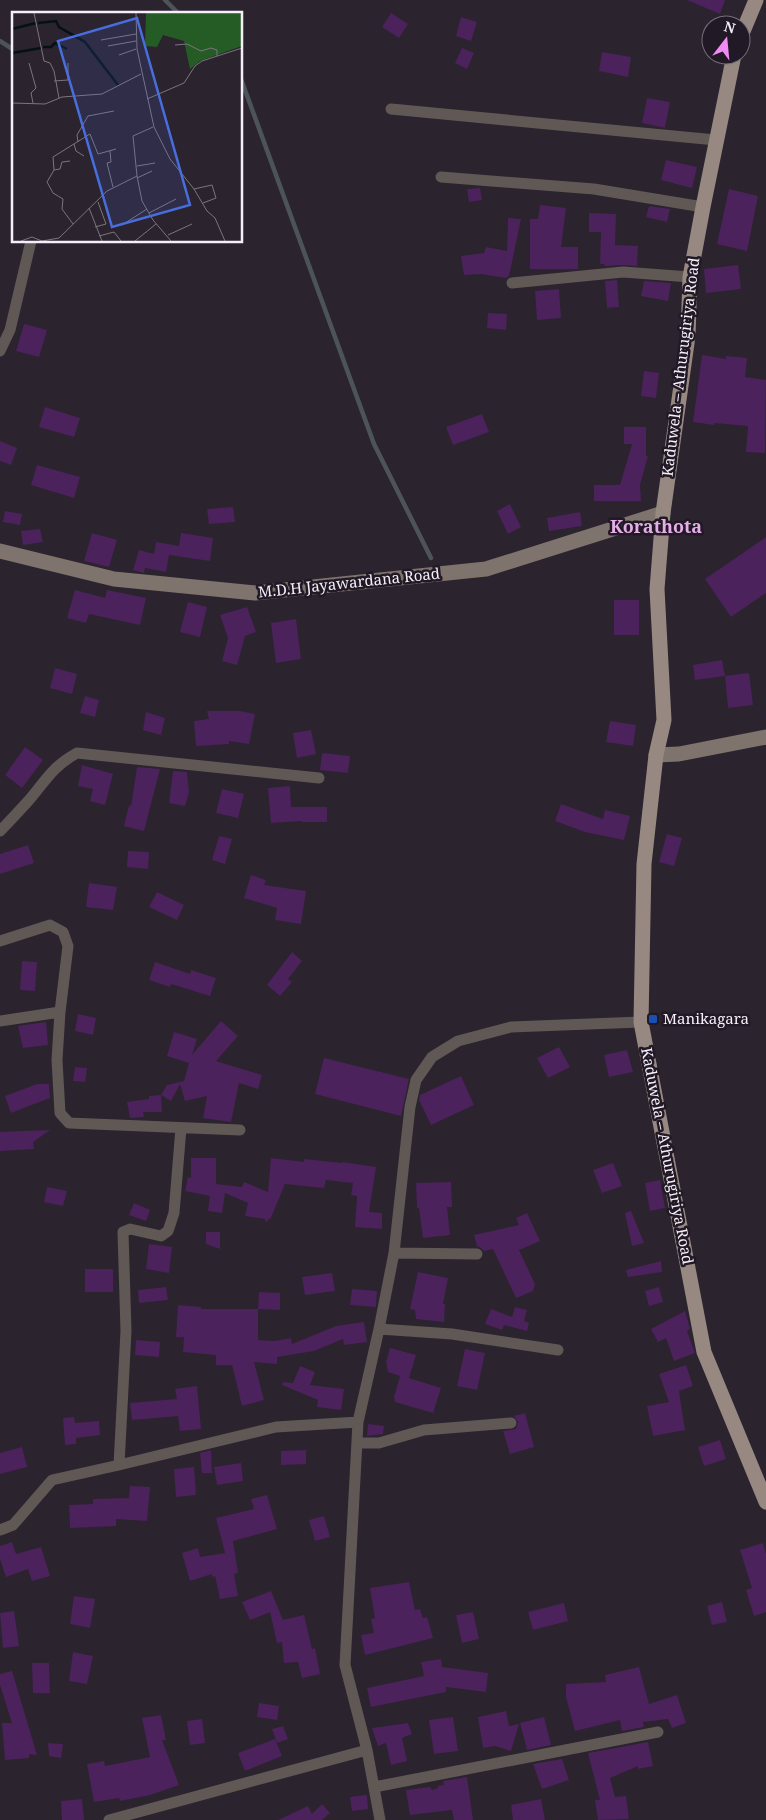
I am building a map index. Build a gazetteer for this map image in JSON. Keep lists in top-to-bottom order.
{
  "streets": {
    "main road": ["Kaduwela – Athurugiriya Road"],
    "street": ["M.D.H Jayawardana Road"]
  },
  "crossings": [
    ["Kaduwela – Athurugiriya Road", "M.D.H Jayawardana Road"]
  ],
  "districts": ["Korathota"],
  "places": {
    "transit": ["Manikagara"]
  },
  "north": "top"
}
